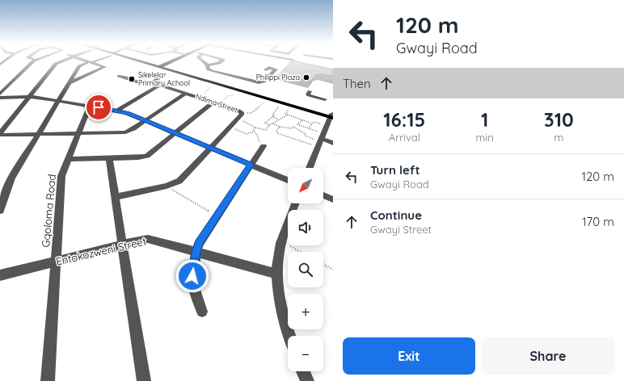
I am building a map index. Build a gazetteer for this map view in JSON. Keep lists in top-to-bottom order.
{
  "streets": {
    "street": ["Ndima Street", "Gqoloma Road", "Entokozweni Street"]
  },
  "crossings": [
    ["Gqoloma Road", "Entokozweni Street"]
  ],
  "places": ["Philippi Plaza", "Sikelela Primary Achool"],
  "north": "bottom left",
  "page": {
    "turn": ["120 m", "Gwayi Road"],
    "then": "Then",
    "eta": [
      "16:15",
      "Arrival",
      "1",
      "min",
      "310",
      "m"
    ],
    "list": [
      {
        "name": "Turn left",
        "note": "Gwayi Road",
        "value": "120 m"
      },
      {
        "name": "Continue",
        "note": "Gwayi Street",
        "value": "170 m"
      }
    ],
    "map_buttons": ["+", "−"],
    "buttons": ["Exit", "Share"]
  }
}
